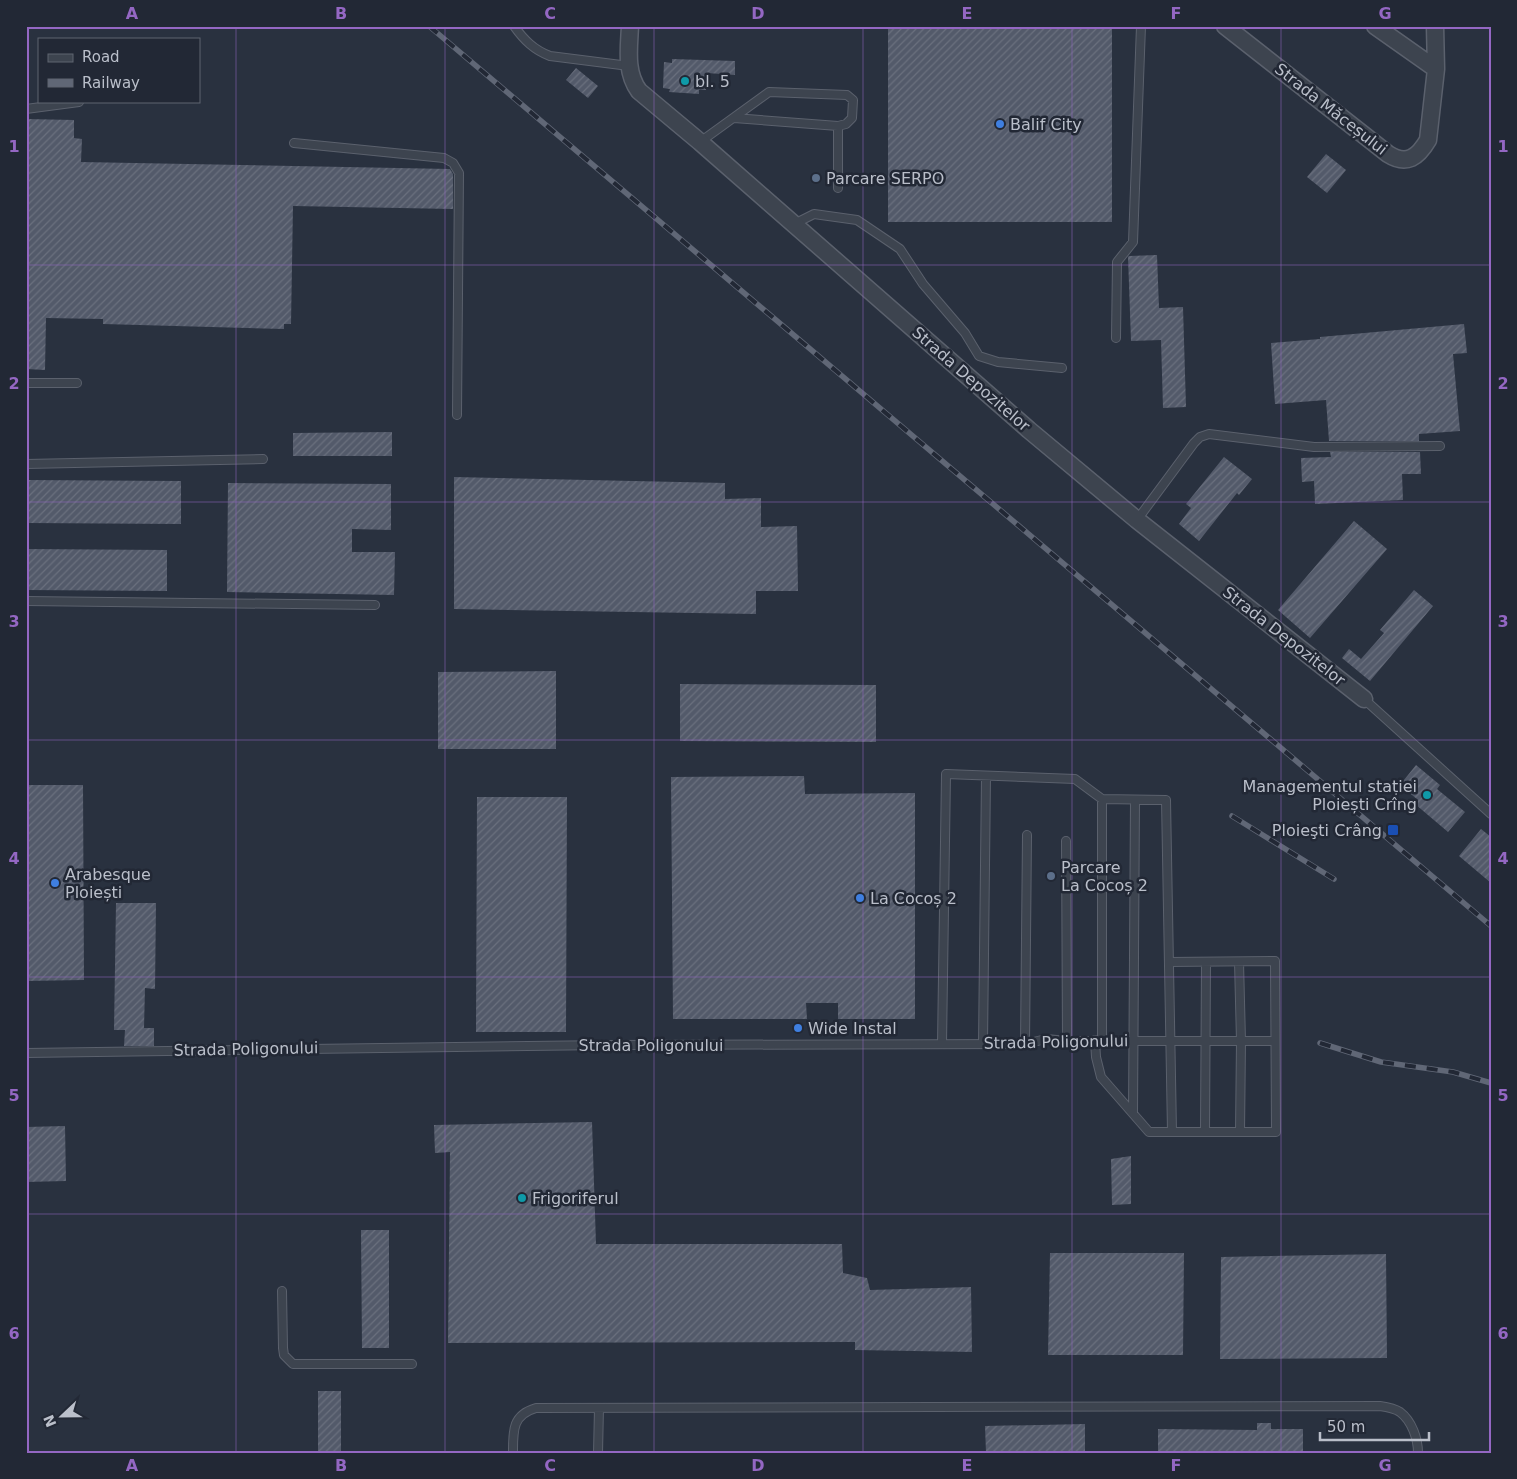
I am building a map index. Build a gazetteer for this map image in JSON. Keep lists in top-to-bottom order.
{
  "streets": {
    "street": ["Strada Măceșului", "Strada Depozitelor"],
    "lane": ["Strada Poligonului"]
  },
  "places": {
    "other": [
      "bl. 5",
      "Balif City",
      "Parcare SERPO",
      "Managementul stației Ploiești Crîng",
      "Parcare La Cocoș 2",
      "Arabesque Ploiești",
      "La Cocoș 2",
      "Wide Instal",
      "Frigoriferul"
    ],
    "transit": ["Ploieşti Crâng"]
  },
  "legend": ["Road", "Railway"],
  "scale_bar": "50 m",
  "north": "left",
  "grid": {
    "columns": [
      "A",
      "B",
      "C",
      "D",
      "E",
      "F",
      "G"
    ],
    "rows": [
      "1",
      "2",
      "3",
      "4",
      "5",
      "6"
    ]
  }
}
